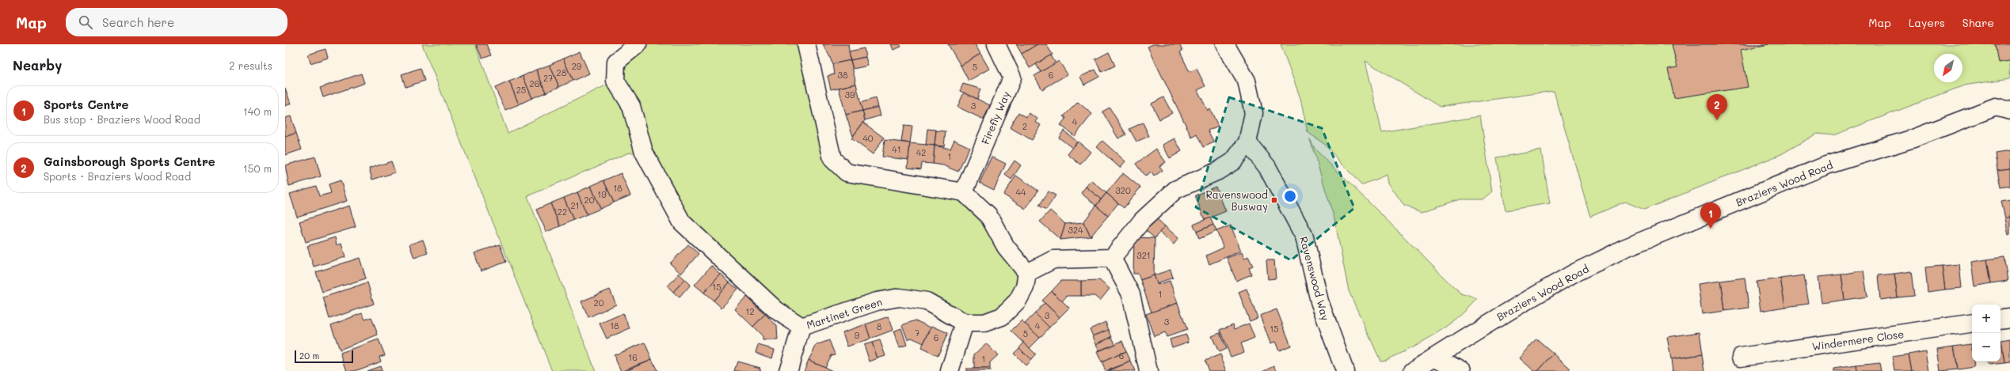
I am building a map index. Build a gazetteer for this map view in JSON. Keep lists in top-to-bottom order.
{
  "streets": {
    "street": [
      "Firefly Way",
      "Braziers Wood Road",
      "Ravenswood Way",
      "Martinet Green",
      "Windermere Close"
    ]
  },
  "places": {
    "transit": ["Ravenswood Busway"]
  },
  "house_numbers": [
    "29",
    "5",
    "28",
    "38",
    "6",
    "27",
    "26",
    "25",
    "39",
    "3",
    "4",
    "2",
    "40",
    "41",
    "42",
    "1",
    "18",
    "320",
    "44",
    "19",
    "20",
    "21",
    "22",
    "324",
    "321",
    "15",
    "1",
    "20",
    "12",
    "3",
    "3",
    "18",
    "4",
    "8",
    "15",
    "7",
    "5",
    "9",
    "6",
    "6",
    "16",
    "1"
  ],
  "scale_bar": "20 m",
  "north": "bottom left",
  "page": {
    "header": "Map",
    "search": "Search here",
    "nav": ["Map", "Layers", "Share"],
    "heading": ["Nearby", "2 results"],
    "list": [
      {
        "mark": "1",
        "name": "Sports Centre",
        "note": "Bus stop · Braziers Wood Road",
        "value": "140 m"
      },
      {
        "mark": "2",
        "name": "Gainsborough Sports Centre",
        "note": "Sports · Braziers Wood Road",
        "value": "150 m"
      }
    ],
    "pins": ["2", "1"],
    "map_buttons": ["+", "−"],
    "scale": "20 m"
  }
}
